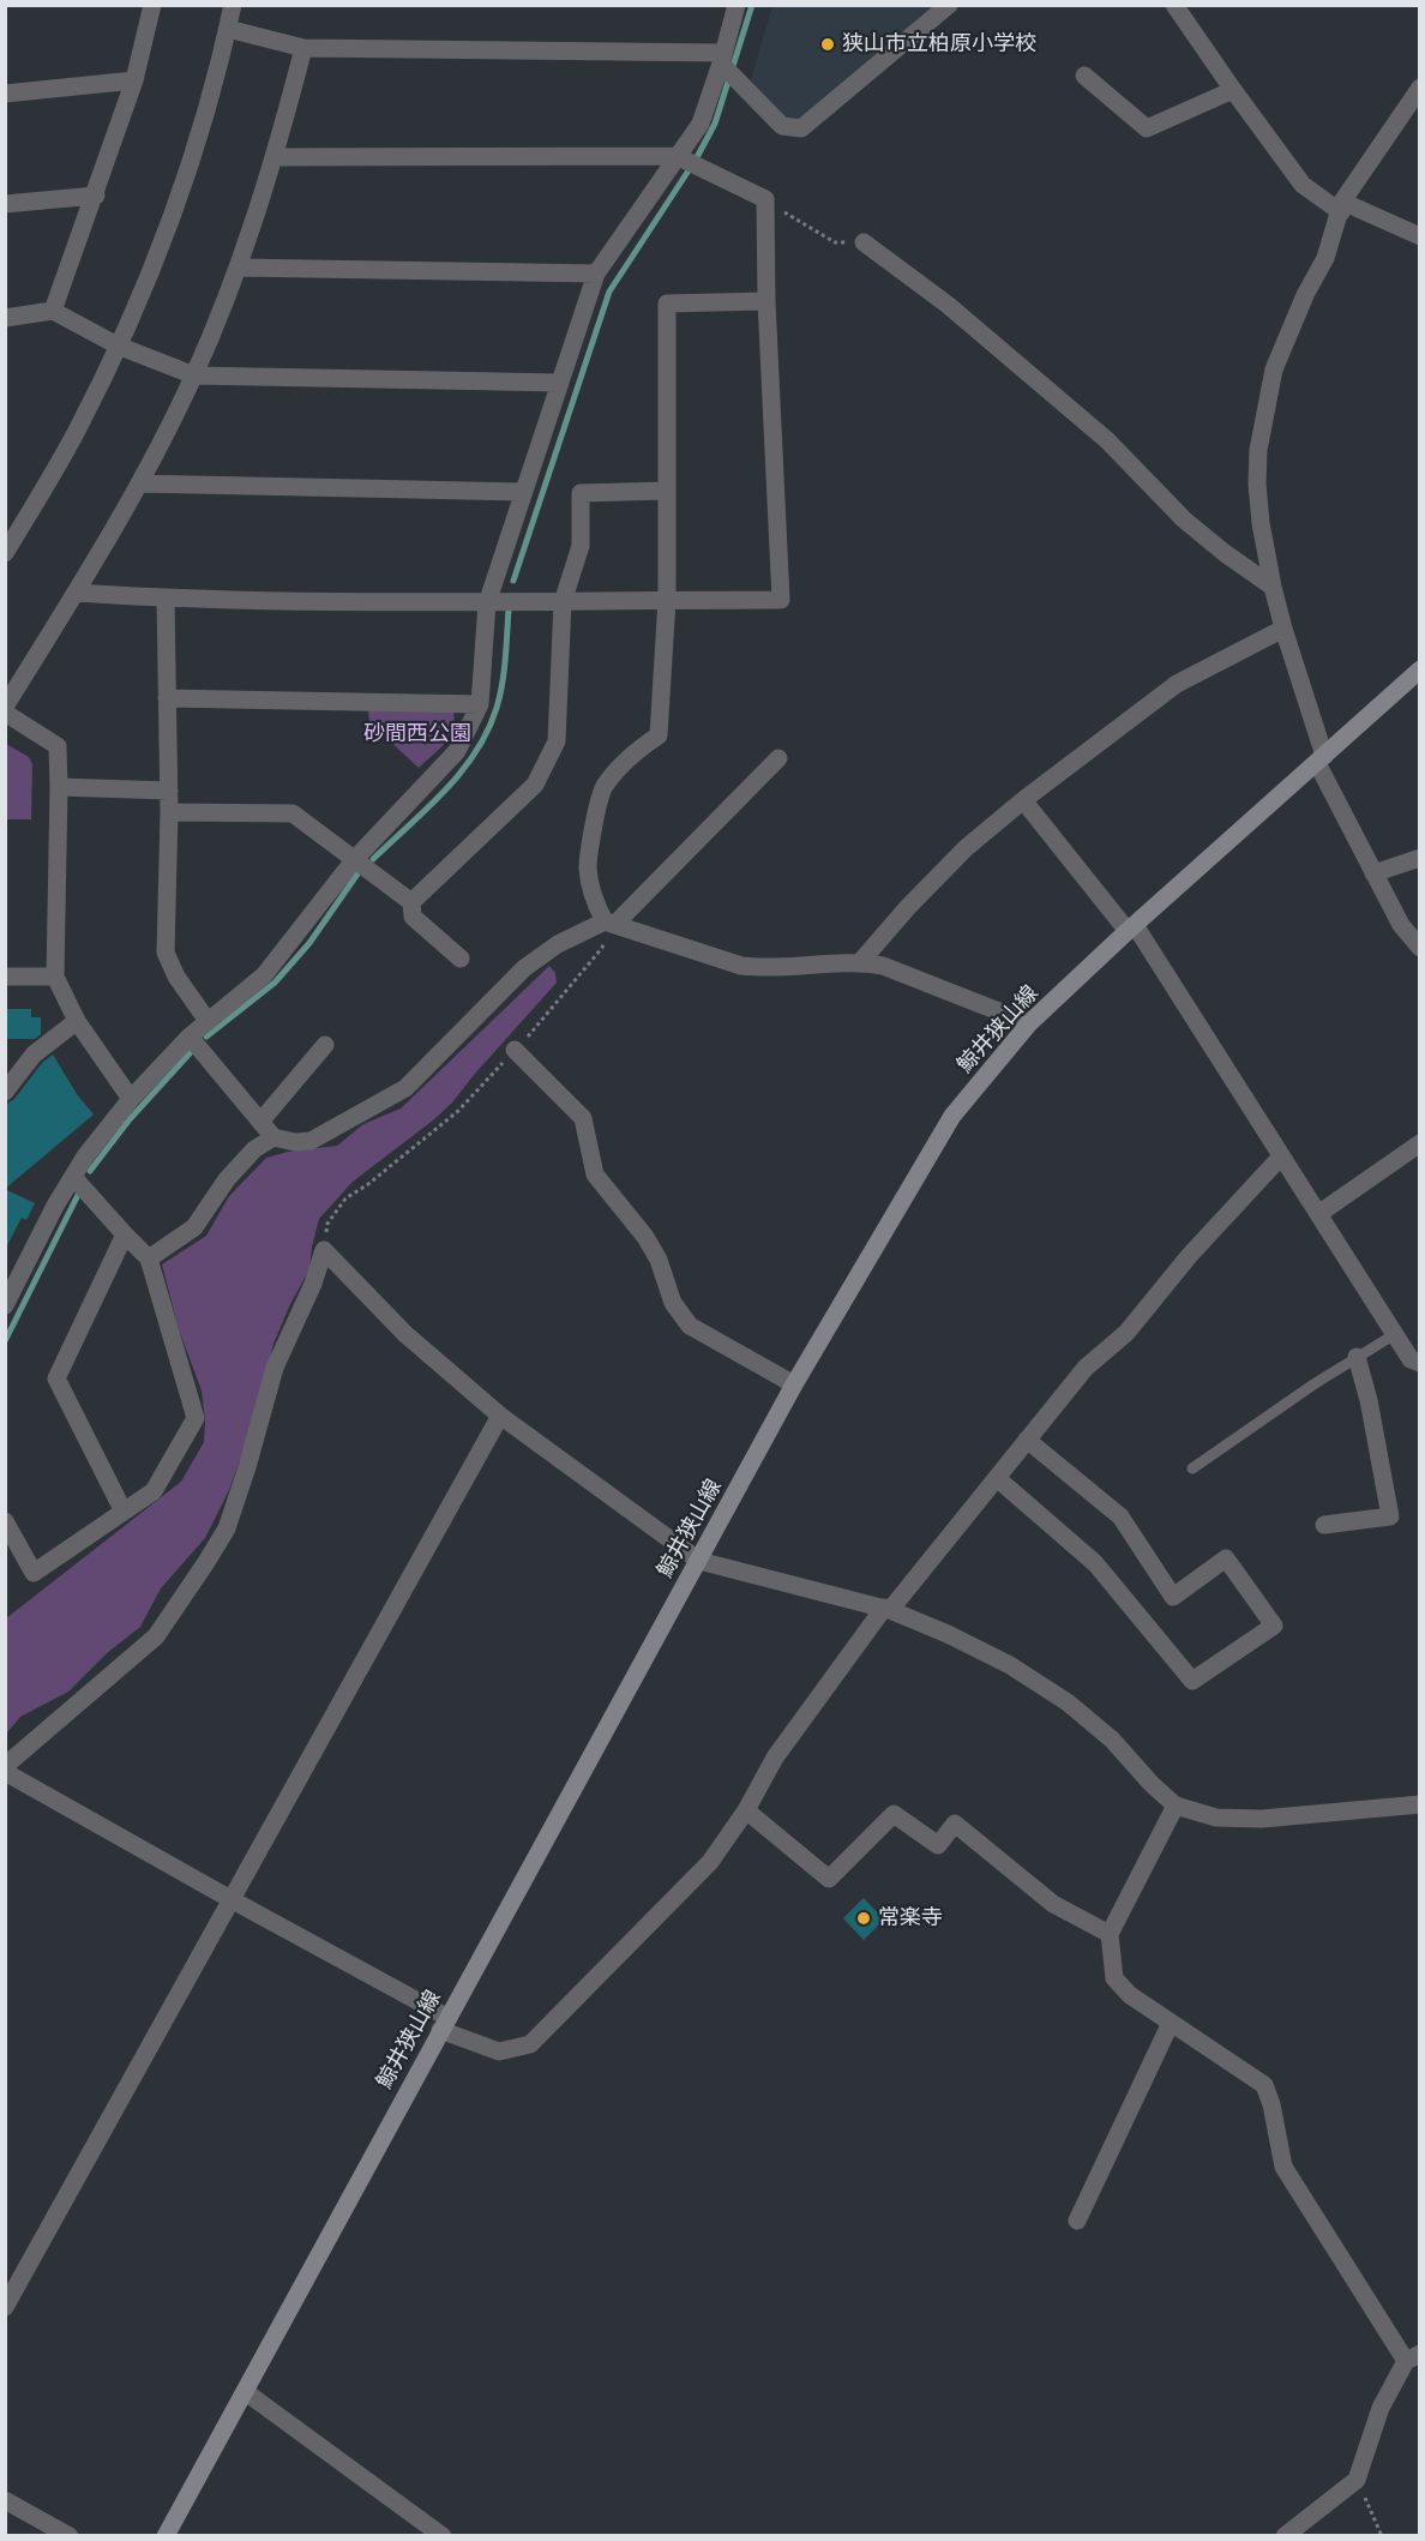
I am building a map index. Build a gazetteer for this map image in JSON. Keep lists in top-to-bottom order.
{
  "streets": {
    "main road": ["鯨井狭山線"]
  },
  "parks": ["砂間西公園"],
  "places": ["狭山市立柏原小学校", "常楽寺"]
}
